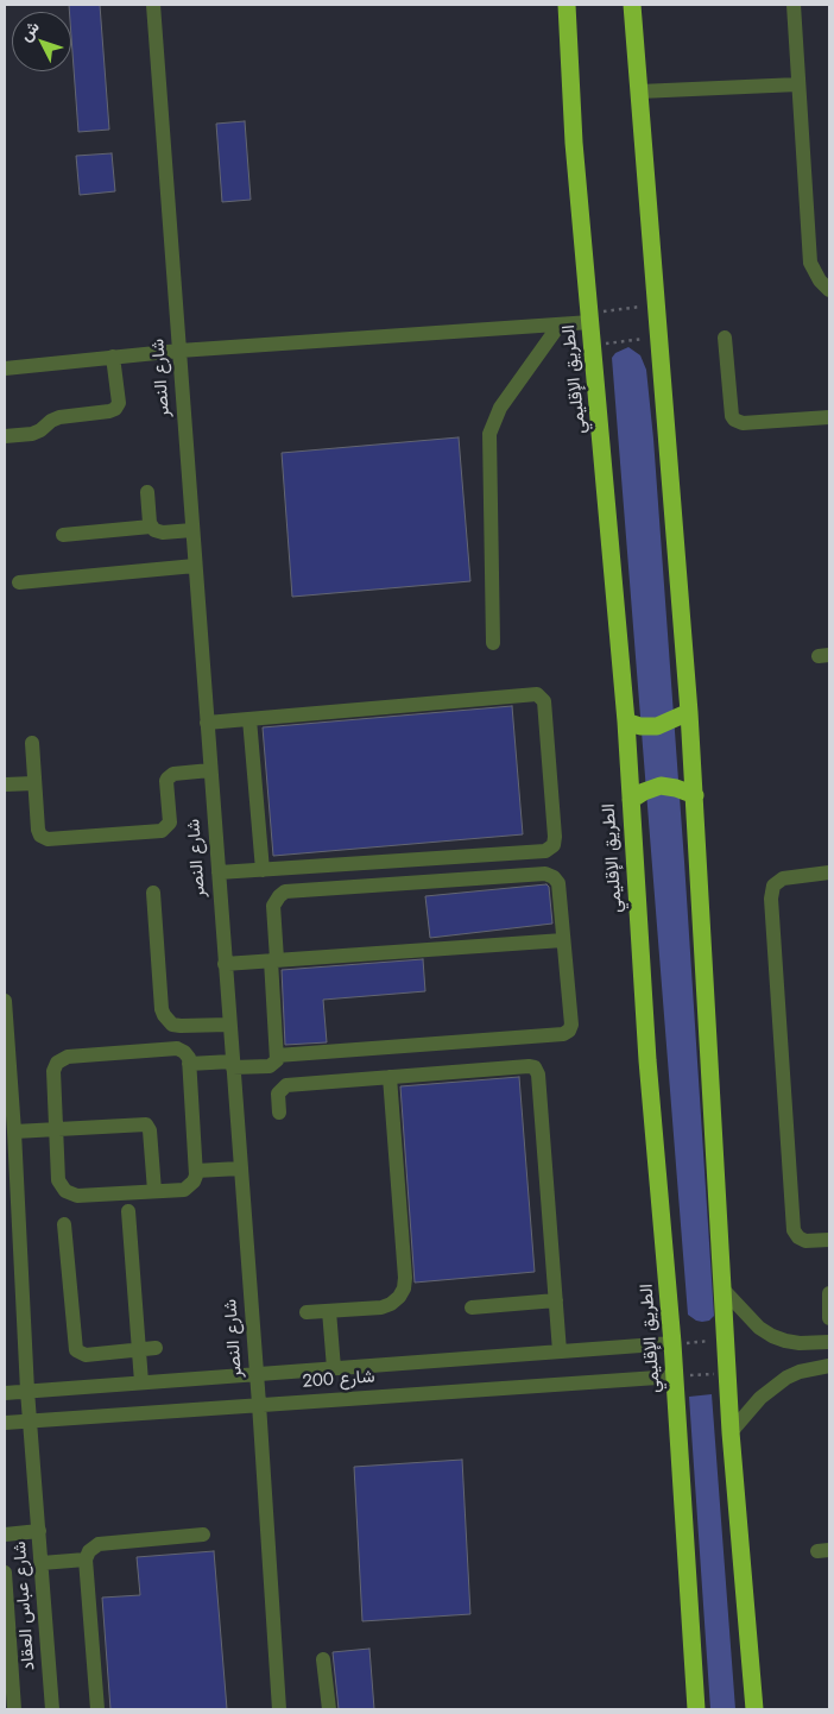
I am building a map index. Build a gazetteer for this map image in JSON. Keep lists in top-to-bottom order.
{
  "streets": {
    "highway": ["الطريق الإقليمي"],
    "street": ["شارع النصر", "شارع 200", "شارع عباس العقاد"]
  },
  "crossings": [
    ["شارع النصر", "شارع 200"],
    ["الطريق الإقليمي", "شارع 200"],
    ["شارع 200", "شارع عباس العقاد"]
  ],
  "north": "top left"
}
